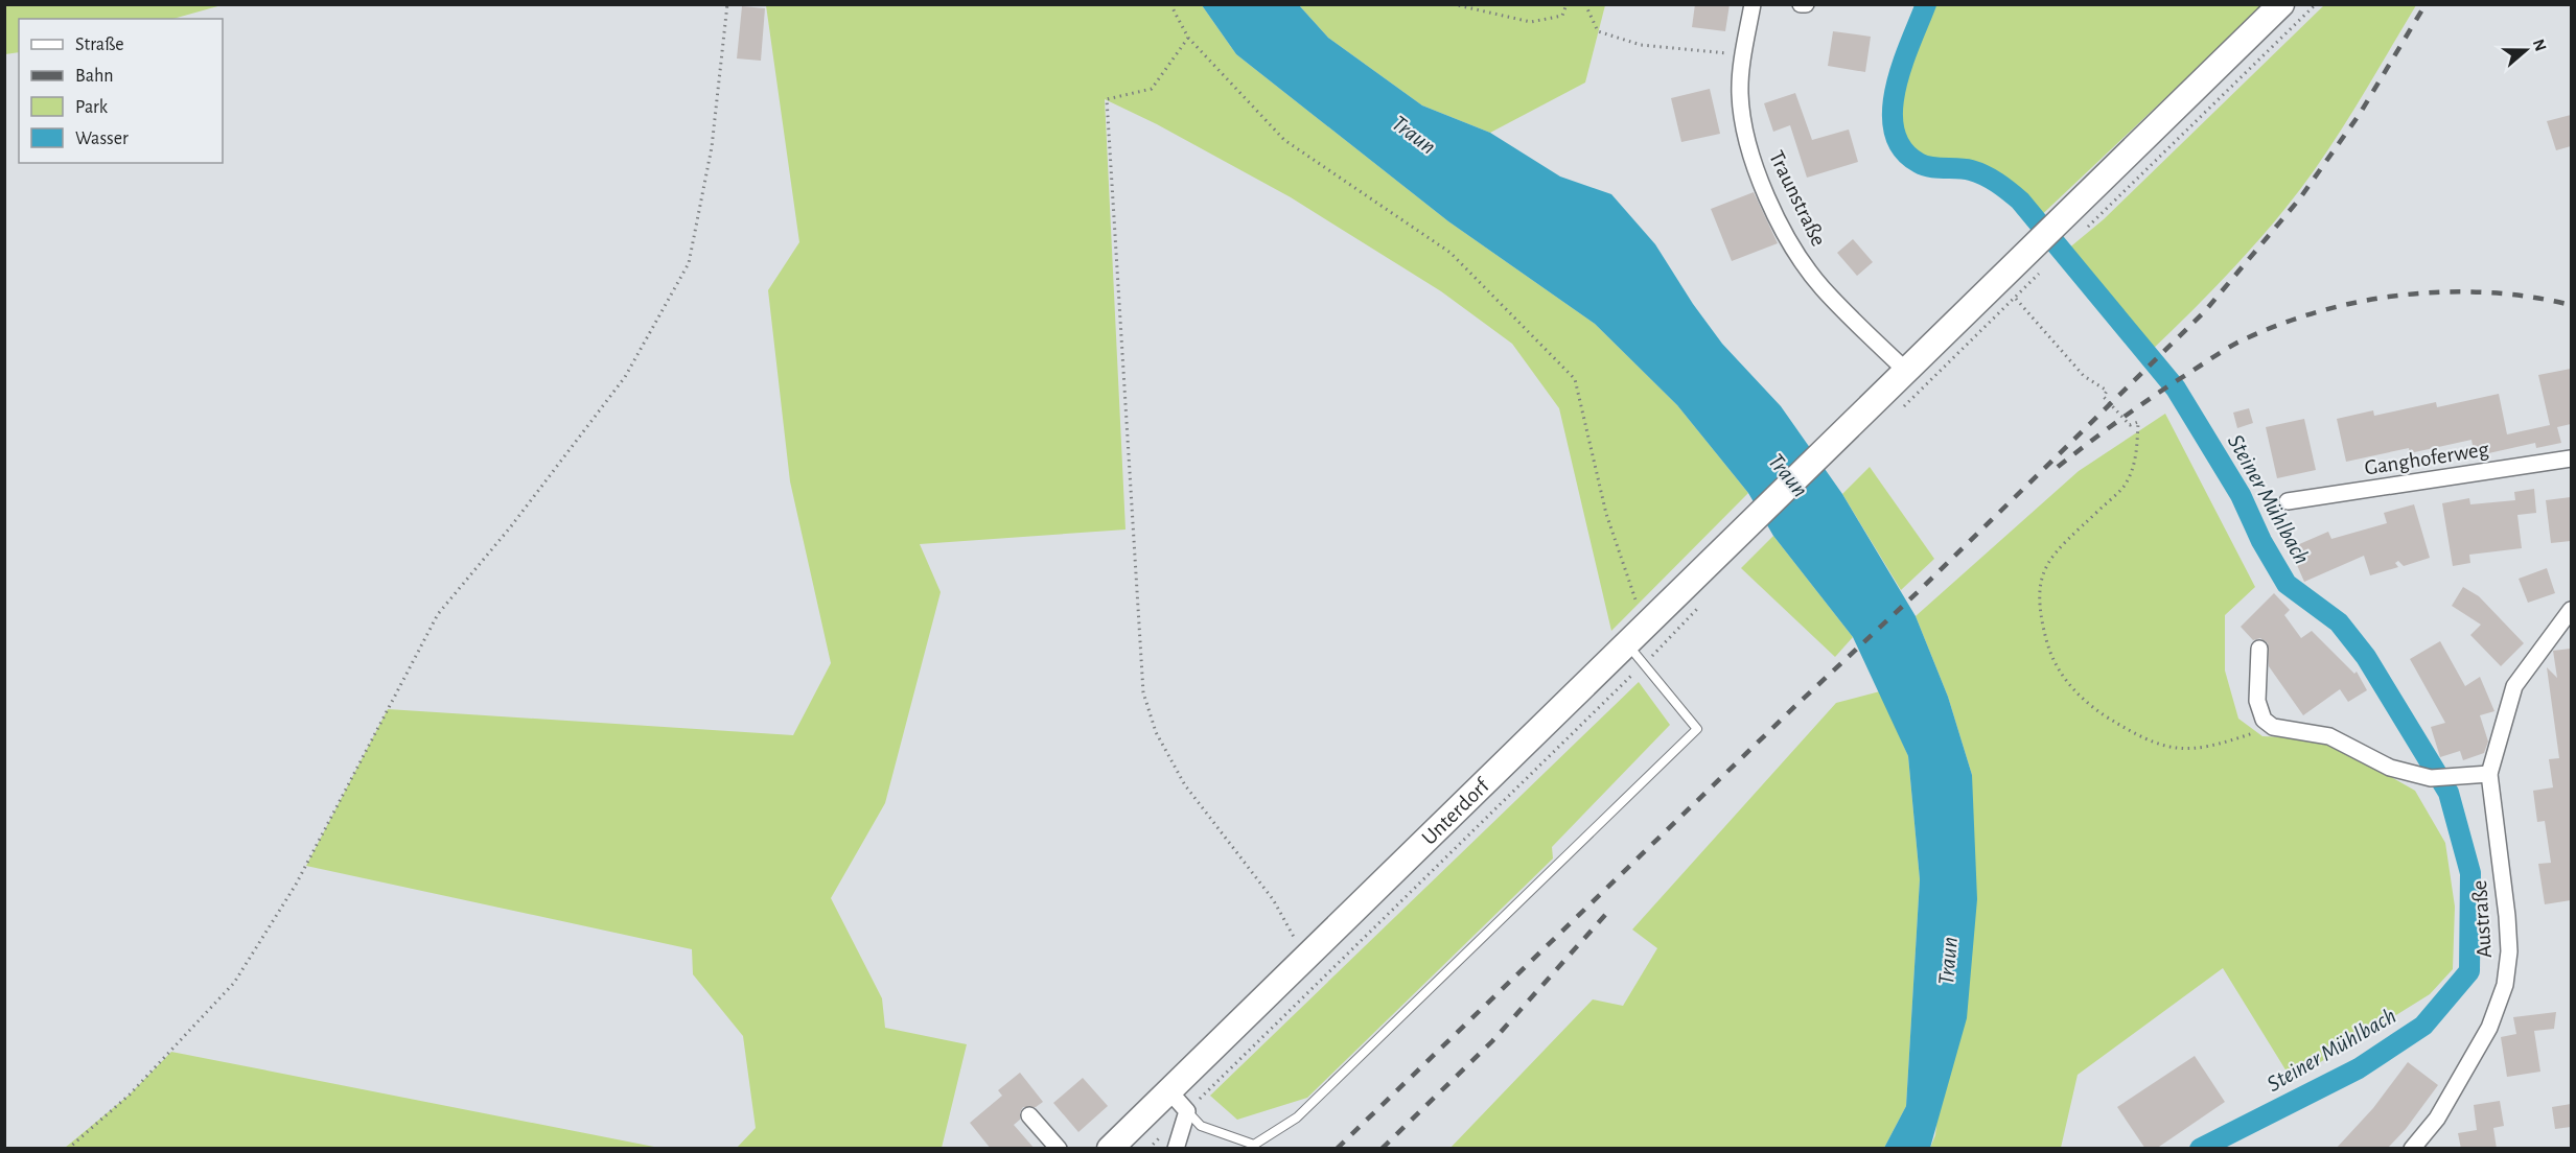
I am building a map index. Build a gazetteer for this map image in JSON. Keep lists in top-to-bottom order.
{
  "streets": {
    "main road": ["Unterdorf"],
    "street": ["Traunstraße", "Ganghoferweg", "Austraße"]
  },
  "crossings": [
    ["Traunstraße", "Unterdorf"]
  ],
  "water": ["Traun", "Steiner Mühlbach"],
  "legend": [
    "Straße",
    "Bahn",
    "Park",
    "Wasser"
  ],
  "north": "right"
}
